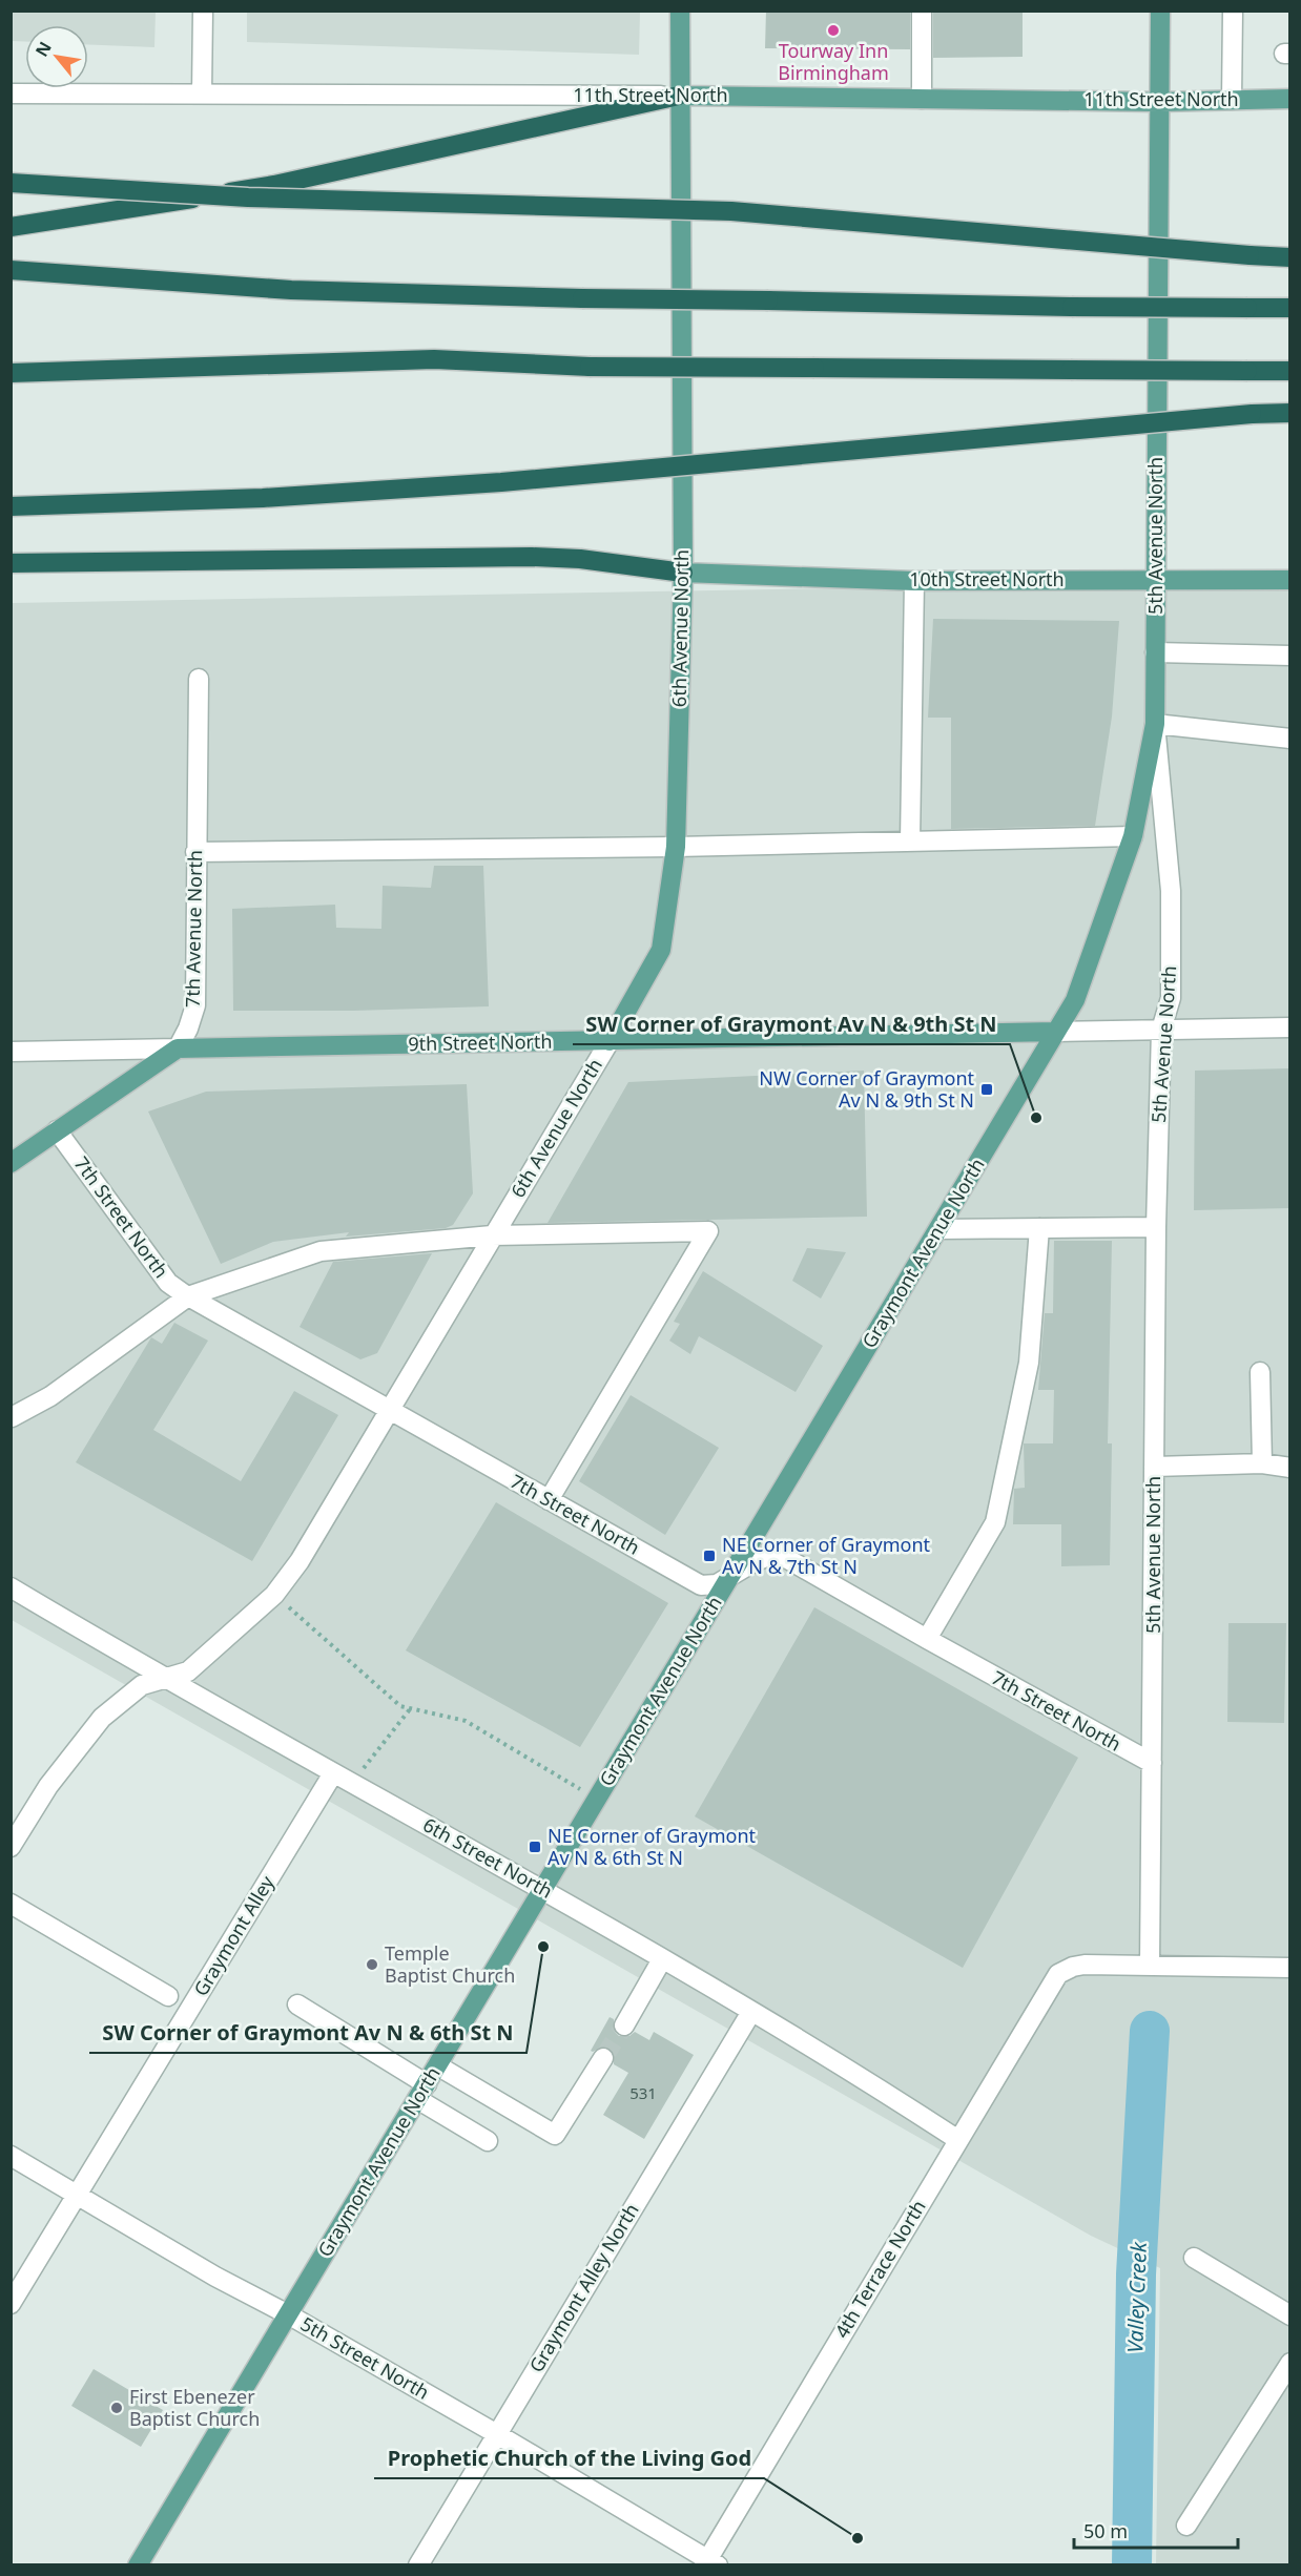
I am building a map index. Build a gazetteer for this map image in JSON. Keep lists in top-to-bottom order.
{
  "streets": {
    "main road": [
      "11th Street North",
      "5th Avenue North",
      "10th Street North",
      "6th Avenue North",
      "9th Street North",
      "Graymont Avenue North"
    ],
    "street": [
      "7th Avenue North",
      "7th Street North",
      "6th Street North",
      "Graymont Alley",
      "4th Terrace North",
      "Graymont Alley North",
      "5th Street North"
    ]
  },
  "crossings": [
    ["11th Street North", "5th Avenue North"],
    ["11th Street North", "6th Avenue North"],
    ["5th Avenue North", "10th Street North"],
    ["5th Avenue North", "9th Street North"],
    ["5th Avenue North", "7th Street North"],
    ["5th Avenue North", "Graymont Avenue North"],
    ["5th Avenue North", "4th Terrace North"],
    ["10th Street North", "6th Avenue North"],
    ["6th Avenue North", "9th Street North"],
    ["6th Avenue North", "7th Street North"],
    ["6th Avenue North", "6th Street North"],
    ["7th Avenue North", "9th Street North"],
    ["9th Street North", "Graymont Avenue North"],
    ["7th Street North", "Graymont Avenue North"],
    ["Graymont Avenue North", "6th Street North"],
    ["Graymont Avenue North", "5th Street North"],
    ["6th Street North", "Graymont Alley"],
    ["6th Street North", "4th Terrace North"],
    ["6th Street North", "Graymont Alley North"],
    ["Graymont Alley", "5th Street North"],
    ["4th Terrace North", "5th Street North"],
    ["Graymont Alley North", "5th Street North"]
  ],
  "water": ["Valley Creek"],
  "places": {
    "other": [
      "Tourway Inn Birmingham",
      "SW Corner of Graymont Av N & 9th St N",
      "SW Corner of Graymont Av N & 6th St N",
      "Temple Baptist Church",
      "First Ebenezer Baptist Church",
      "Prophetic Church of the Living God"
    ],
    "transit": ["NW Corner of Graymont Av N & 9th St N", "NE Corner of Graymont Av N & 7th St N", "NE Corner of Graymont Av N & 6th St N"]
  },
  "house_numbers": ["531"],
  "scale_bar": "50 m",
  "north": "top left"
}
